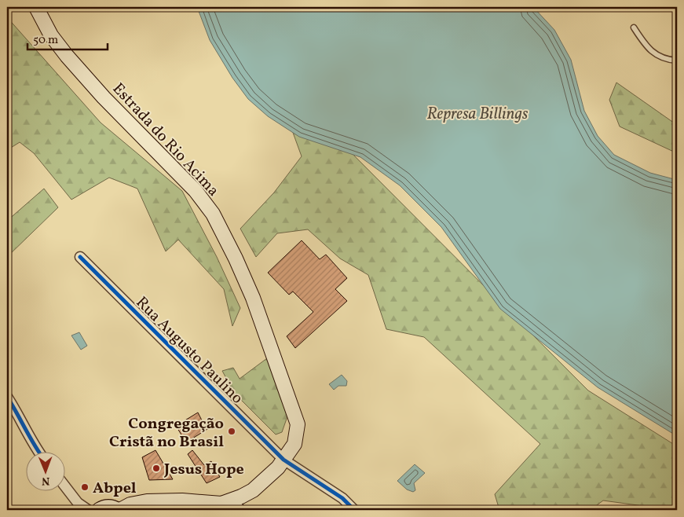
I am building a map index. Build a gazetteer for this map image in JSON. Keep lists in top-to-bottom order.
{
  "streets": {
    "main road": ["Estrada do Rio Acima"],
    "street": ["Rua Augusto Paulino"]
  },
  "crossings": [
    ["Estrada do Rio Acima", "Rua Augusto Paulino"]
  ],
  "water": ["Represa Billings"],
  "places": ["Congregação Cristã no Brasil", "Jesus Hope", "Abpel"],
  "scale_bar": "50 m",
  "north": "bottom"
}
